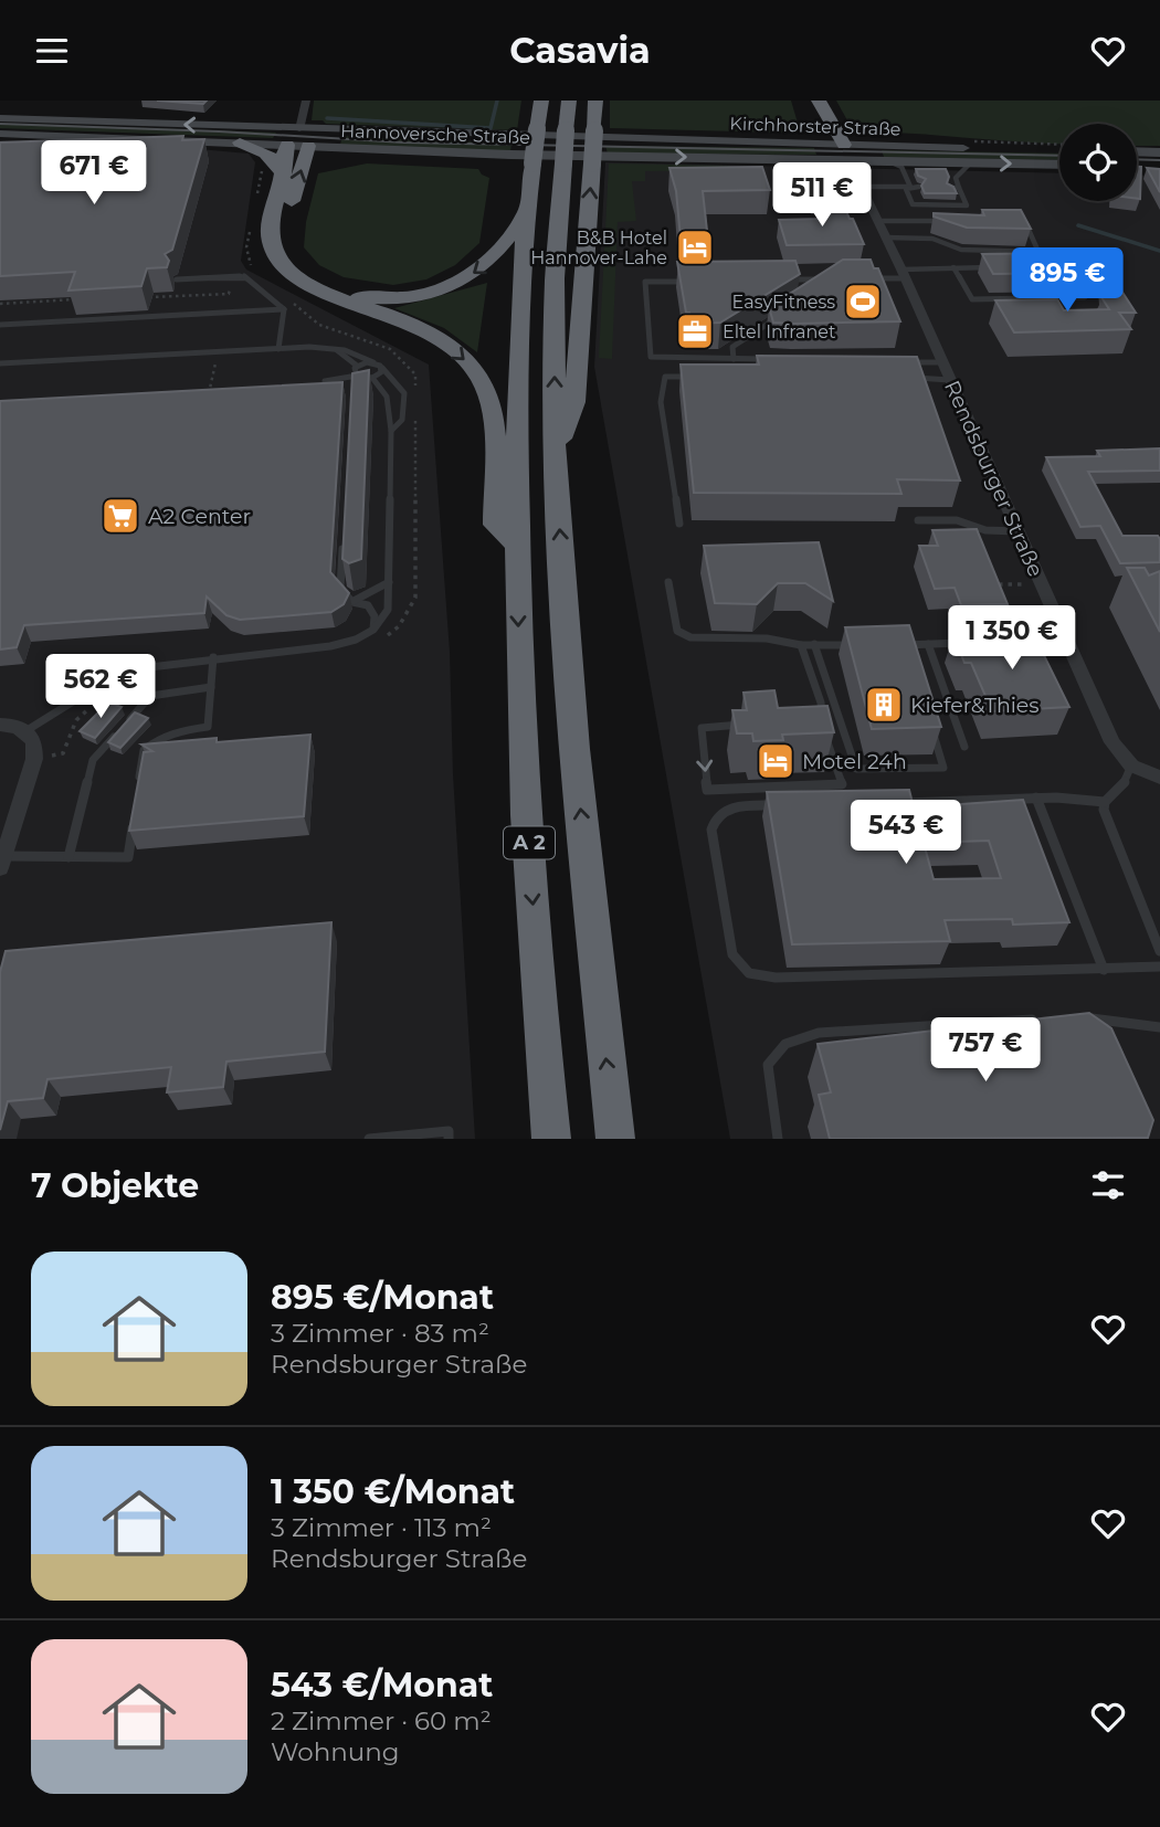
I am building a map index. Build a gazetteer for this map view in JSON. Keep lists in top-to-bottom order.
{
  "streets": {
    "highway": ["A 2"],
    "main road": ["Kirchhorster Straße", "Hannoversche Straße"],
    "street": ["Rendsburger Straße"]
  },
  "crossings": [
    ["Kirchhorster Straße", "Hannoversche Straße"],
    ["Kirchhorster Straße", "Rendsburger Straße"],
    ["Kirchhorster Straße", "A 2"],
    ["Hannoversche Straße", "A 2"]
  ],
  "places": {
    "hotel": ["B&B Hotel Hannover-Lahe", "Motel 24h"],
    "sports": ["EasyFitness"],
    "office": ["Eltel Infranet"],
    "supermarket": ["A2 Center"],
    "building": ["Kiefer&Thies"]
  },
  "page": {
    "header": "Casavia",
    "price": [
      "671 €",
      "511 €",
      "895 €",
      "1 350 €",
      "562 €",
      "543 €",
      "757 €"
    ],
    "heading": "7 Objekte",
    "list": [
      {
        "name": "895 €/Monat",
        "note": "3 Zimmer · 83 m² · Rendsburger Straße"
      },
      {
        "name": "1 350 €/Monat",
        "note": "3 Zimmer · 113 m² · Rendsburger Straße"
      },
      {
        "name": "543 €/Monat",
        "note": "2 Zimmer · 60 m² · Wohnung"
      }
    ]
  }
}
